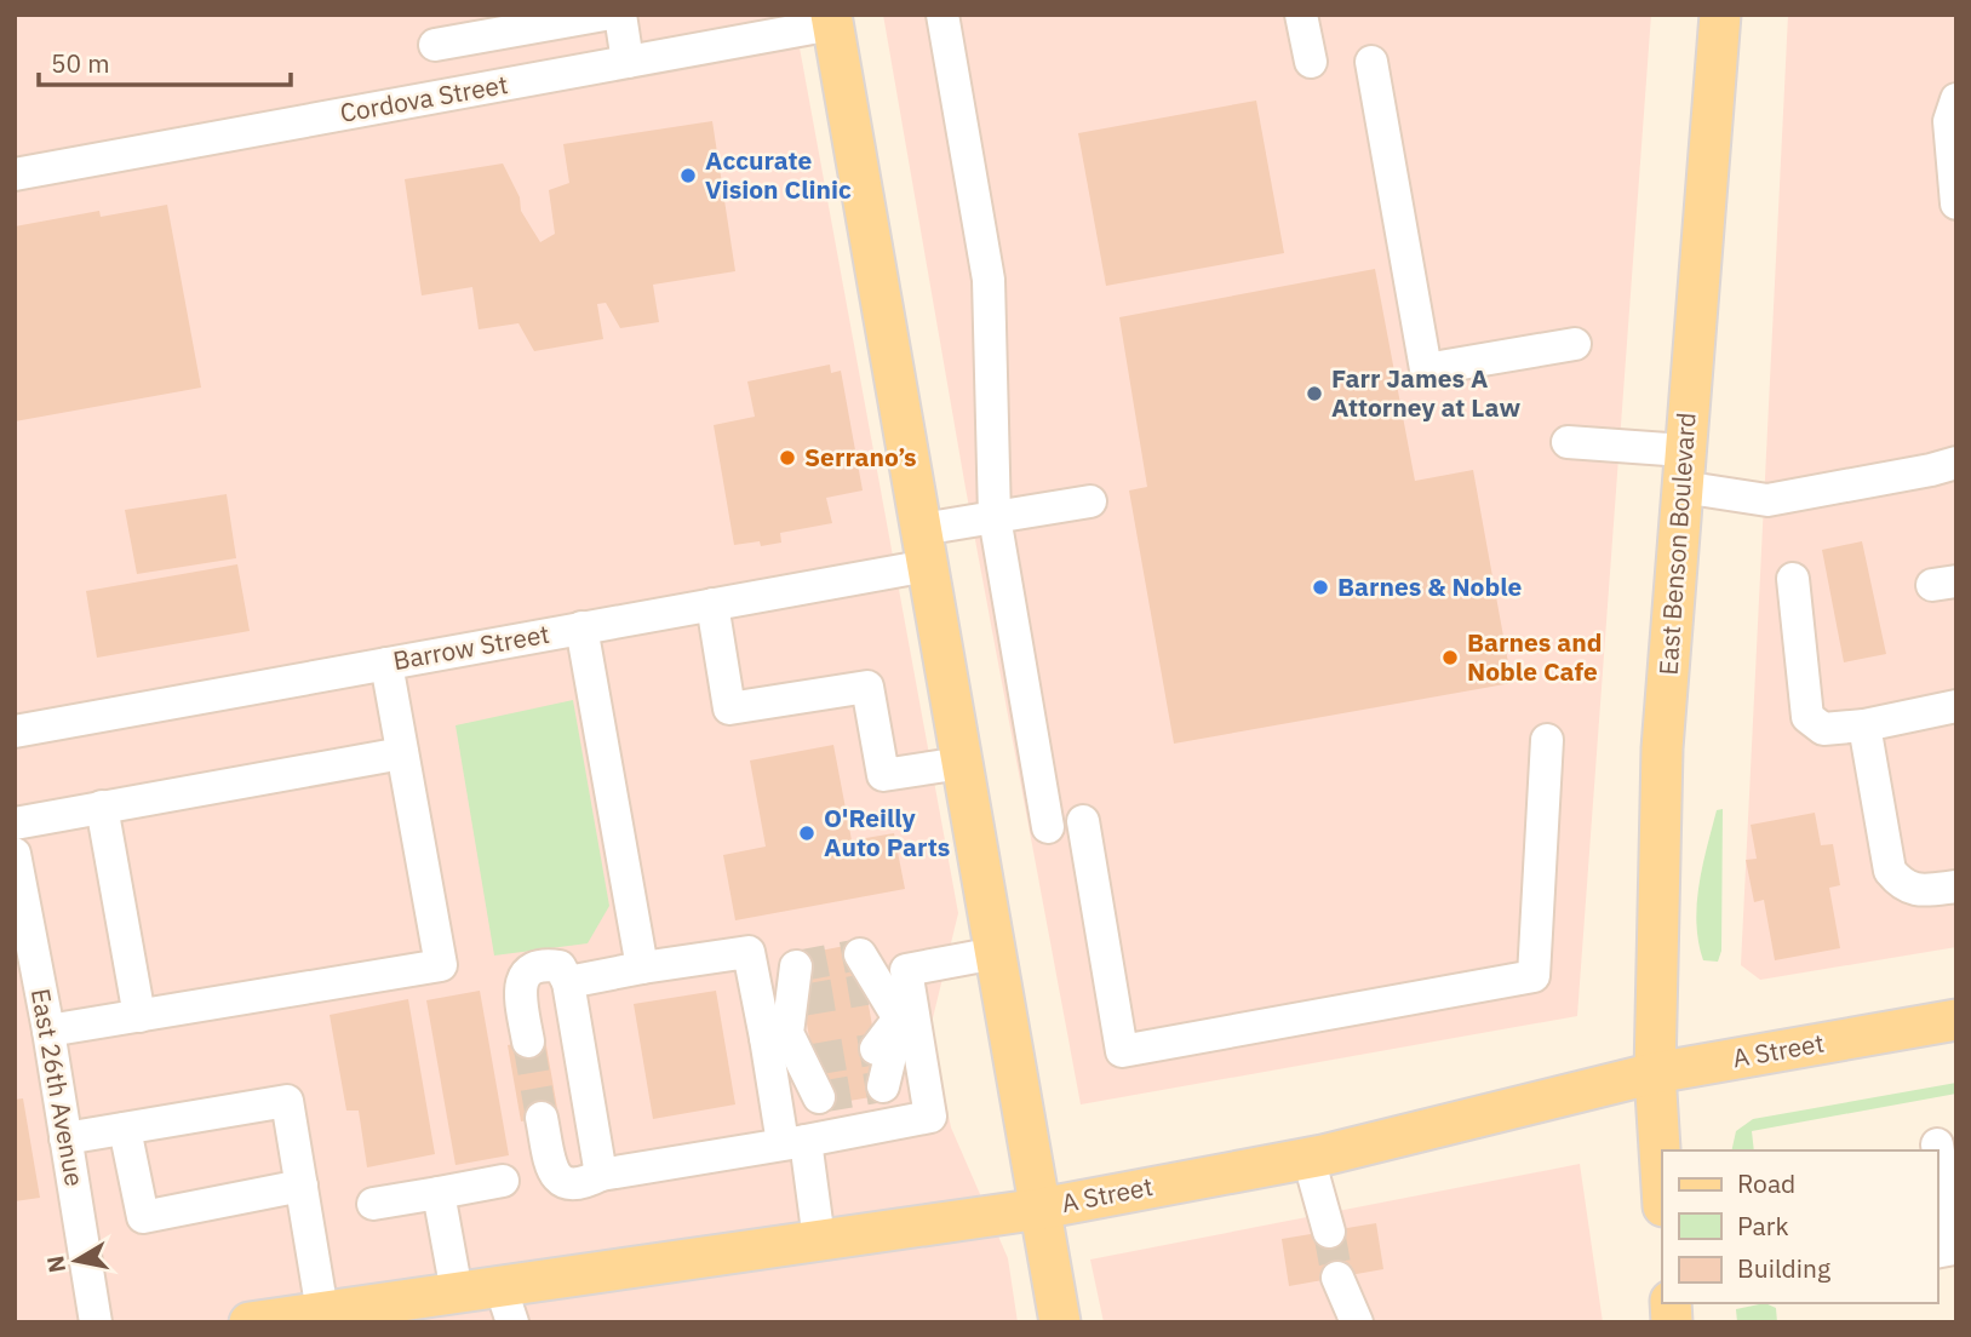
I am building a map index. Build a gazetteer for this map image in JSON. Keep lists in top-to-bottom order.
{
  "streets": {
    "main road": ["East Benson Boulevard", "A Street"],
    "street": ["Cordova Street", "Barrow Street", "East 26th Avenue"]
  },
  "crossings": [
    ["East Benson Boulevard", "A Street"]
  ],
  "places": [
    "Accurate Vision Clinic",
    "Farr James A Attorney at Law",
    "Serrano’s",
    "Barnes & Noble",
    "Barnes and Noble Cafe",
    "O'Reilly Auto Parts"
  ],
  "legend": ["Road", "Park", "Building"],
  "scale_bar": "50 m",
  "north": "left"
}
